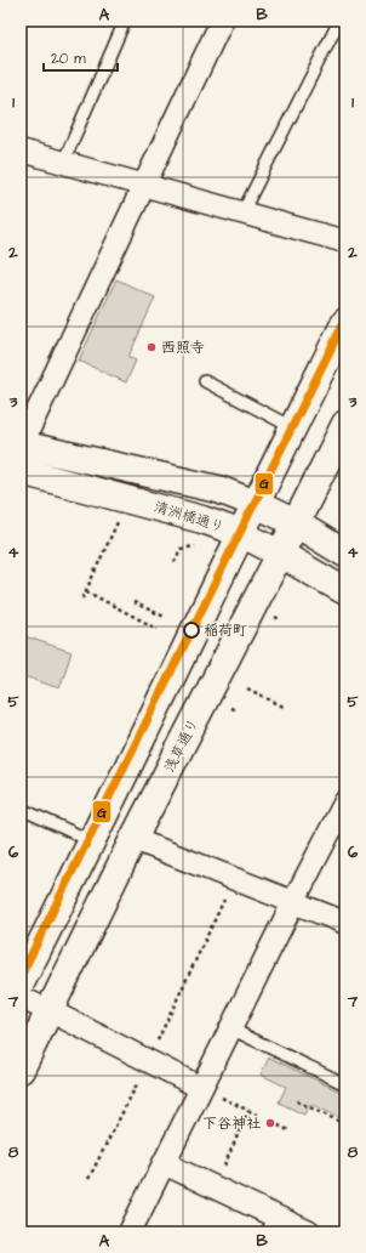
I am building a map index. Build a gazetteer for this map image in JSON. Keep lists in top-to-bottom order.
{
  "streets": {
    "main road": ["清洲橋通り", "浅草通り"]
  },
  "crossings": [
    ["清洲橋通り", "浅草通り"]
  ],
  "places": ["西照寺", "稲荷町", "下谷神社"],
  "lines": ["transit line G"],
  "scale_bar": "20 m",
  "grid": {
    "columns": ["A", "B"],
    "rows": [
      "1",
      "2",
      "3",
      "4",
      "5",
      "6",
      "7",
      "8"
    ]
  }
}
